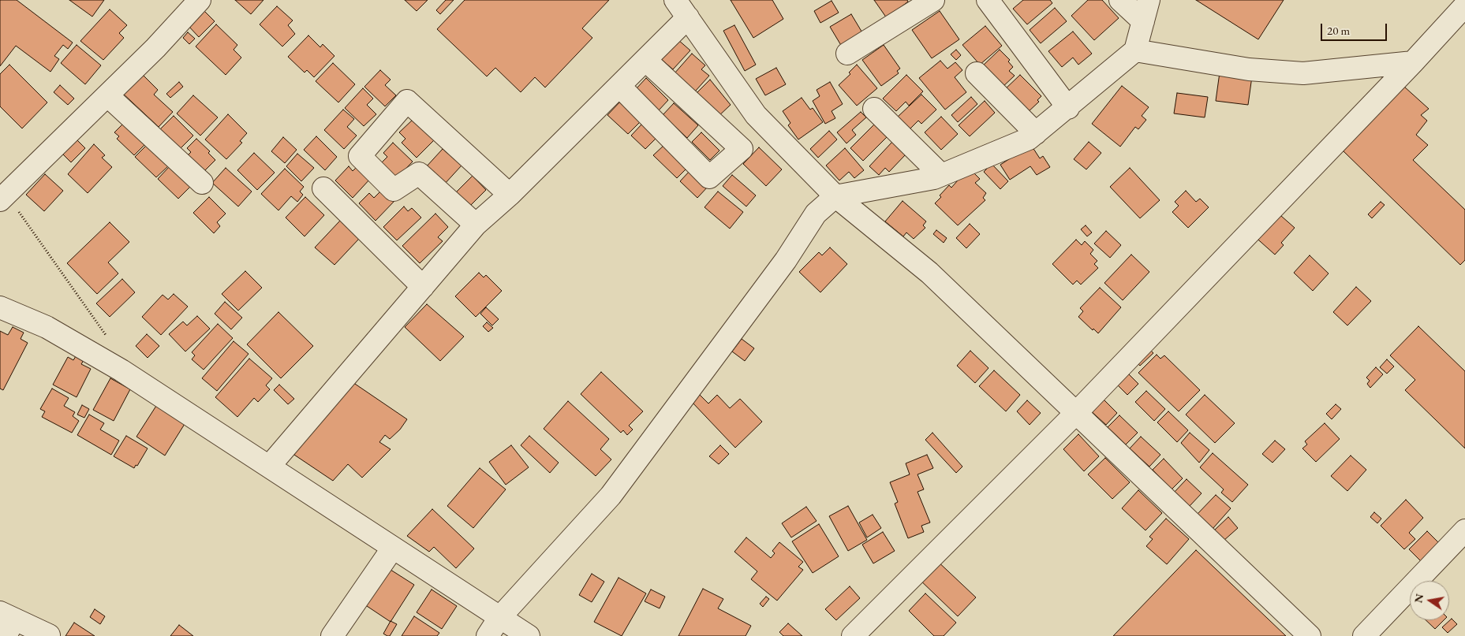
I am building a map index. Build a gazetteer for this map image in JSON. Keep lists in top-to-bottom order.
{
  "scale_bar": "20 m",
  "north": "left"
}
